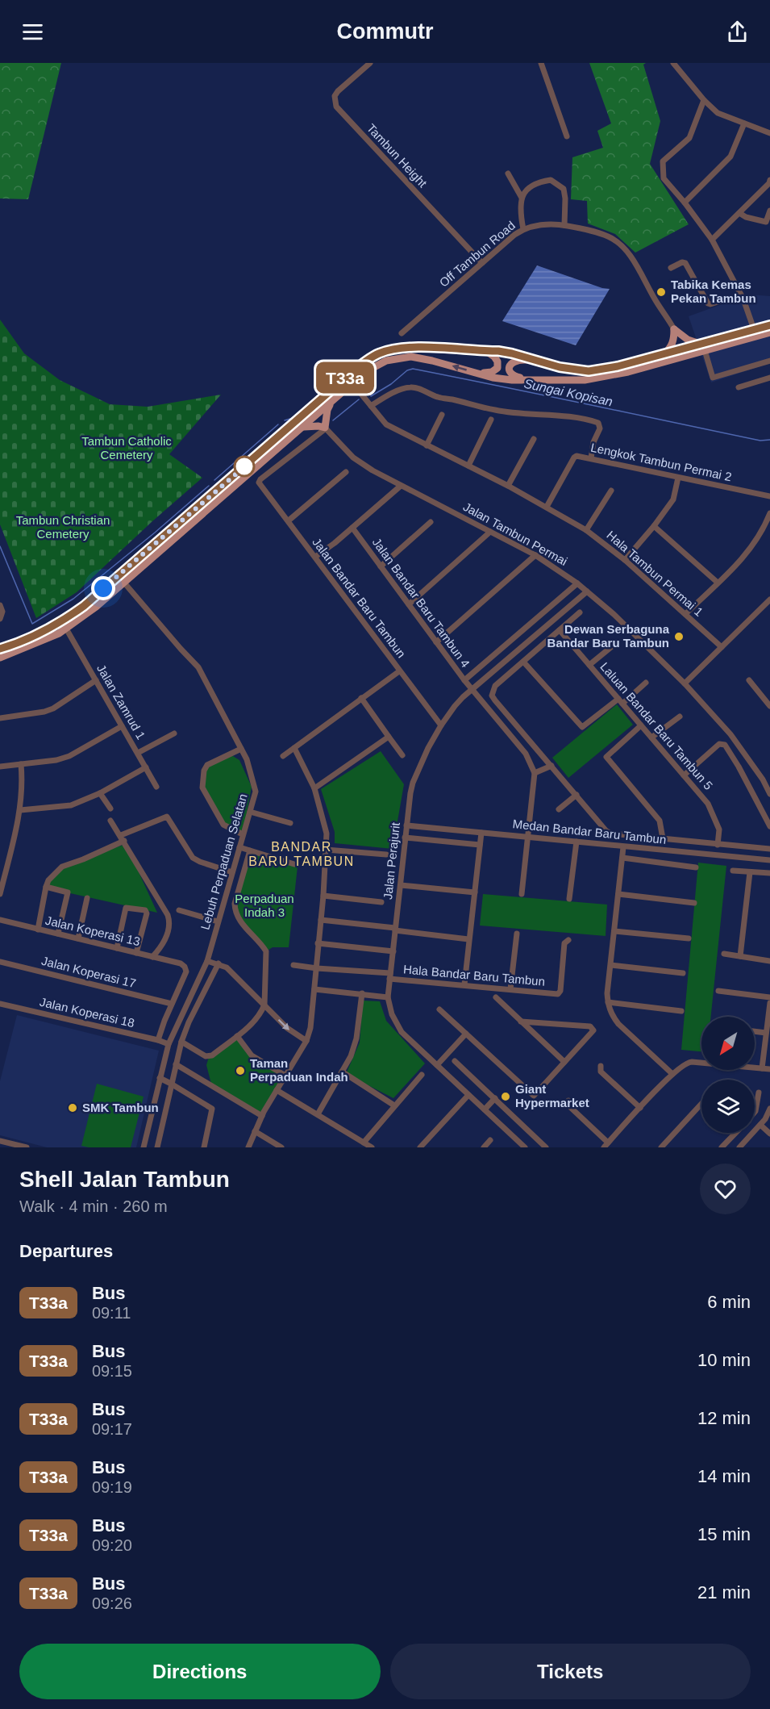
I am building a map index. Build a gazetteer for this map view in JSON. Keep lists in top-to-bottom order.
{
  "streets": {
    "street": [
      "Tambun Height",
      "Off Tambun Road",
      "Lengkok Tambun Permai 2",
      "Jalan Tambun Permai",
      "Hala Tambun Permai 1",
      "Jalan Bandar Baru Tambun",
      "Jalan Bandar Baru Tambun 4",
      "Jalan Zamrud 1",
      "Laluan Bandar Baru Tambun 5",
      "Medan Bandar Baru Tambun",
      "Jalan Perajurit",
      "Lebuh Perpaduan Selatan",
      "Jalan Koperasi 13",
      "Jalan Koperasi 17",
      "Hala Bandar Baru Tambun",
      "Jalan Koperasi 18"
    ]
  },
  "crossings": [
    ["Tambun Height", "Off Tambun Road"],
    ["Lengkok Tambun Permai 2", "Hala Tambun Permai 1"],
    ["Jalan Tambun Permai", "Jalan Bandar Baru Tambun"],
    ["Jalan Tambun Permai", "Jalan Perajurit"],
    ["Jalan Bandar Baru Tambun", "Jalan Perajurit"],
    ["Jalan Bandar Baru Tambun 4", "Jalan Perajurit"],
    ["Medan Bandar Baru Tambun", "Jalan Perajurit"],
    ["Jalan Perajurit", "Hala Bandar Baru Tambun"],
    ["Lebuh Perpaduan Selatan", "Jalan Koperasi 18"],
    ["Jalan Koperasi 13", "Jalan Koperasi 17"]
  ],
  "districts": ["BANDAR BARU TAMBUN"],
  "water": ["Sungai Kopisan"],
  "parks": ["Tambun Catholic Cemetery", "Tambun Christian Cemetery", "Perpaduan Indah 3"],
  "places": [
    "Tabika Kemas Pekan Tambun",
    "Dewan Serbaguna Bandar Baru Tambun",
    "Taman Perpaduan Indah",
    "Giant Hypermarket",
    "SMK Tambun"
  ],
  "lines": ["bus line T33a"],
  "north": "bottom left",
  "page": {
    "header": "Commutr",
    "on_map": "T33a",
    "heading": [
      ["Shell Jalan Tambun", "Walk · 4 min · 260 m"],
      "Departures"
    ],
    "list": [
      {
        "mark": "T33a",
        "name": "Bus",
        "note": "09:11",
        "value": "6 min"
      },
      {
        "mark": "T33a",
        "name": "Bus",
        "note": "09:15",
        "value": "10 min"
      },
      {
        "mark": "T33a",
        "name": "Bus",
        "note": "09:17",
        "value": "12 min"
      },
      {
        "mark": "T33a",
        "name": "Bus",
        "note": "09:19",
        "value": "14 min"
      },
      {
        "mark": "T33a",
        "name": "Bus",
        "note": "09:20",
        "value": "15 min"
      },
      {
        "mark": "T33a",
        "name": "Bus",
        "note": "09:26",
        "value": "21 min"
      }
    ],
    "buttons": ["Directions", "Tickets"]
  }
}
